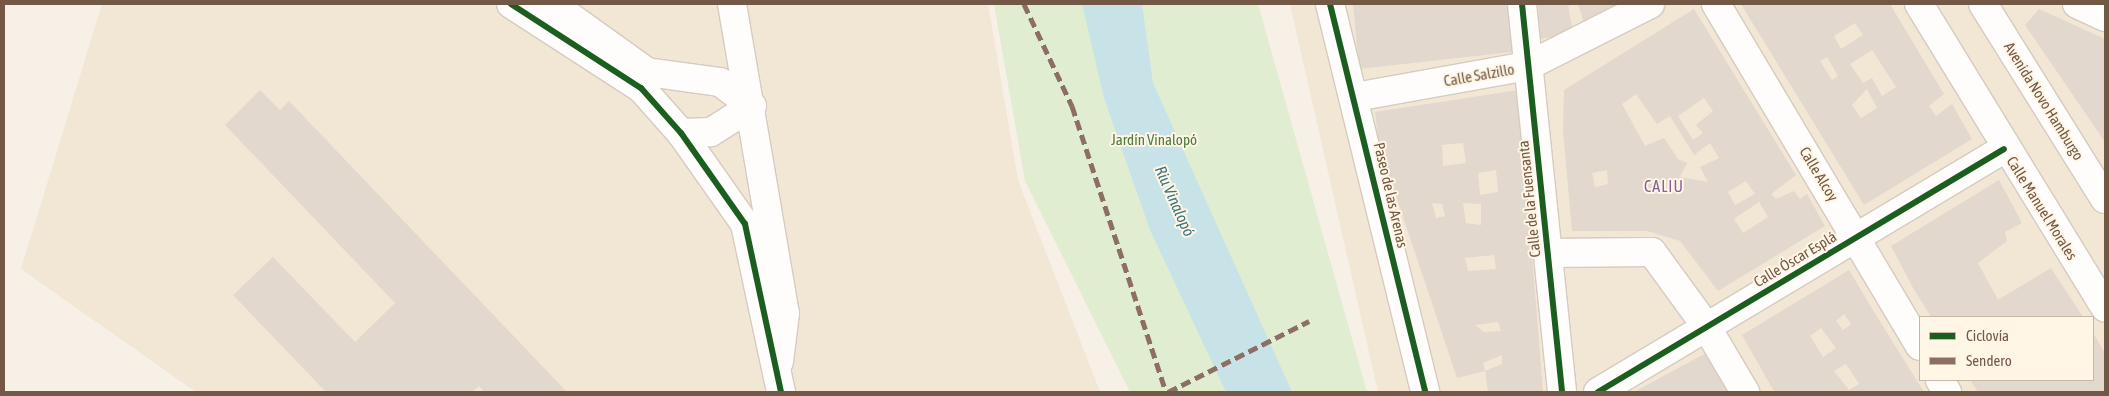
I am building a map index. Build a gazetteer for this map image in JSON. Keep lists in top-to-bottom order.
{
  "streets": {
    "street": [
      "Calle Salzillo",
      "Avenida Novo Hamburgo",
      "Calle Alcoy",
      "Paseo de las Arenas",
      "Calle de la Fuensanta",
      "Calle Manuel Morales",
      "Calle Óscar Esplá"
    ]
  },
  "crossings": [
    ["Calle Salzillo", "Paseo de las Arenas"],
    ["Calle Salzillo", "Calle de la Fuensanta"],
    ["Calle Alcoy", "Calle Óscar Esplá"],
    ["Calle Manuel Morales", "Calle Óscar Esplá"]
  ],
  "districts": ["CALIU"],
  "water": ["Riu Vinalopó"],
  "parks": ["Jardín Vinalopó"],
  "legend": ["Ciclovía", "Sendero"]
}
